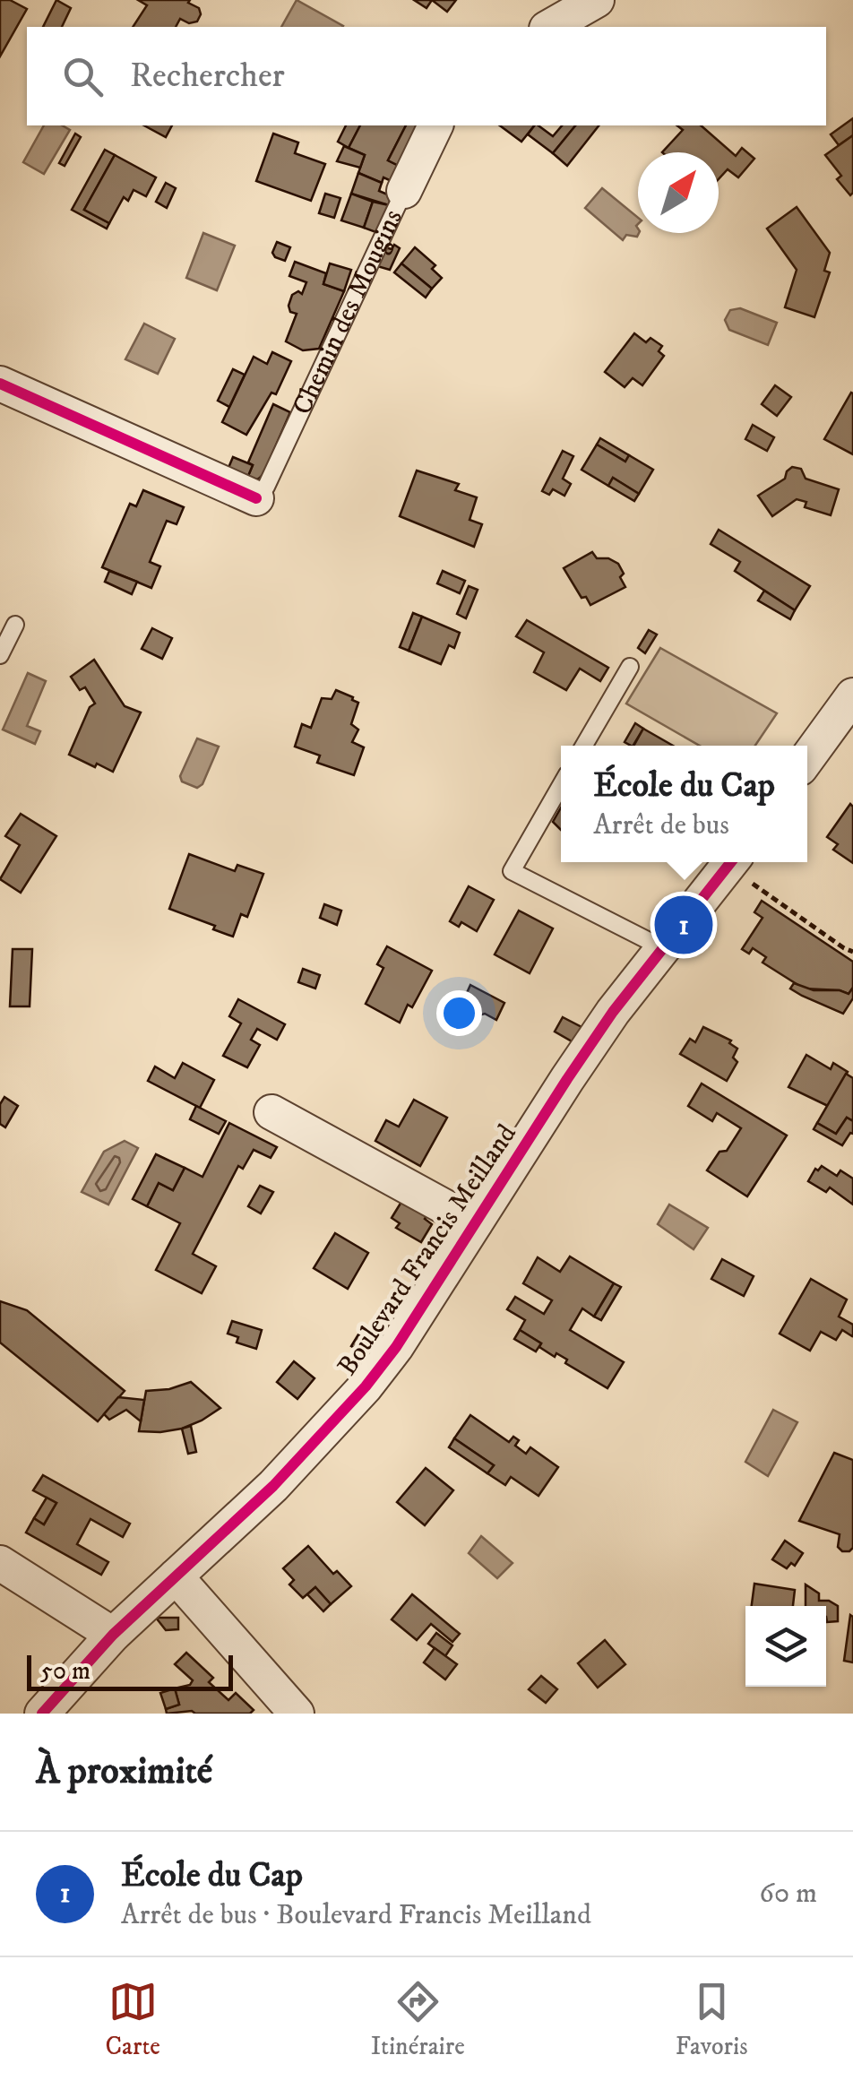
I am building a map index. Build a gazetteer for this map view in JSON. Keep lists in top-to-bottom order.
{
  "streets": {
    "street": ["Chemin des Mougins", "Boulevard Francis Meilland"]
  },
  "scale_bar": "50 m",
  "north": "top right",
  "page": {
    "search": "Rechercher",
    "popup": ["École du Cap", "Arrêt de bus"],
    "pins": "1",
    "scale": "50 m",
    "heading": "À proximité",
    "list": [
      {
        "mark": "1",
        "name": "École du Cap",
        "note": "Arrêt de bus · Boulevard Francis Meilland",
        "value": "60 m"
      }
    ],
    "nav": ["Carte", "Itinéraire", "Favoris"]
  }
}
